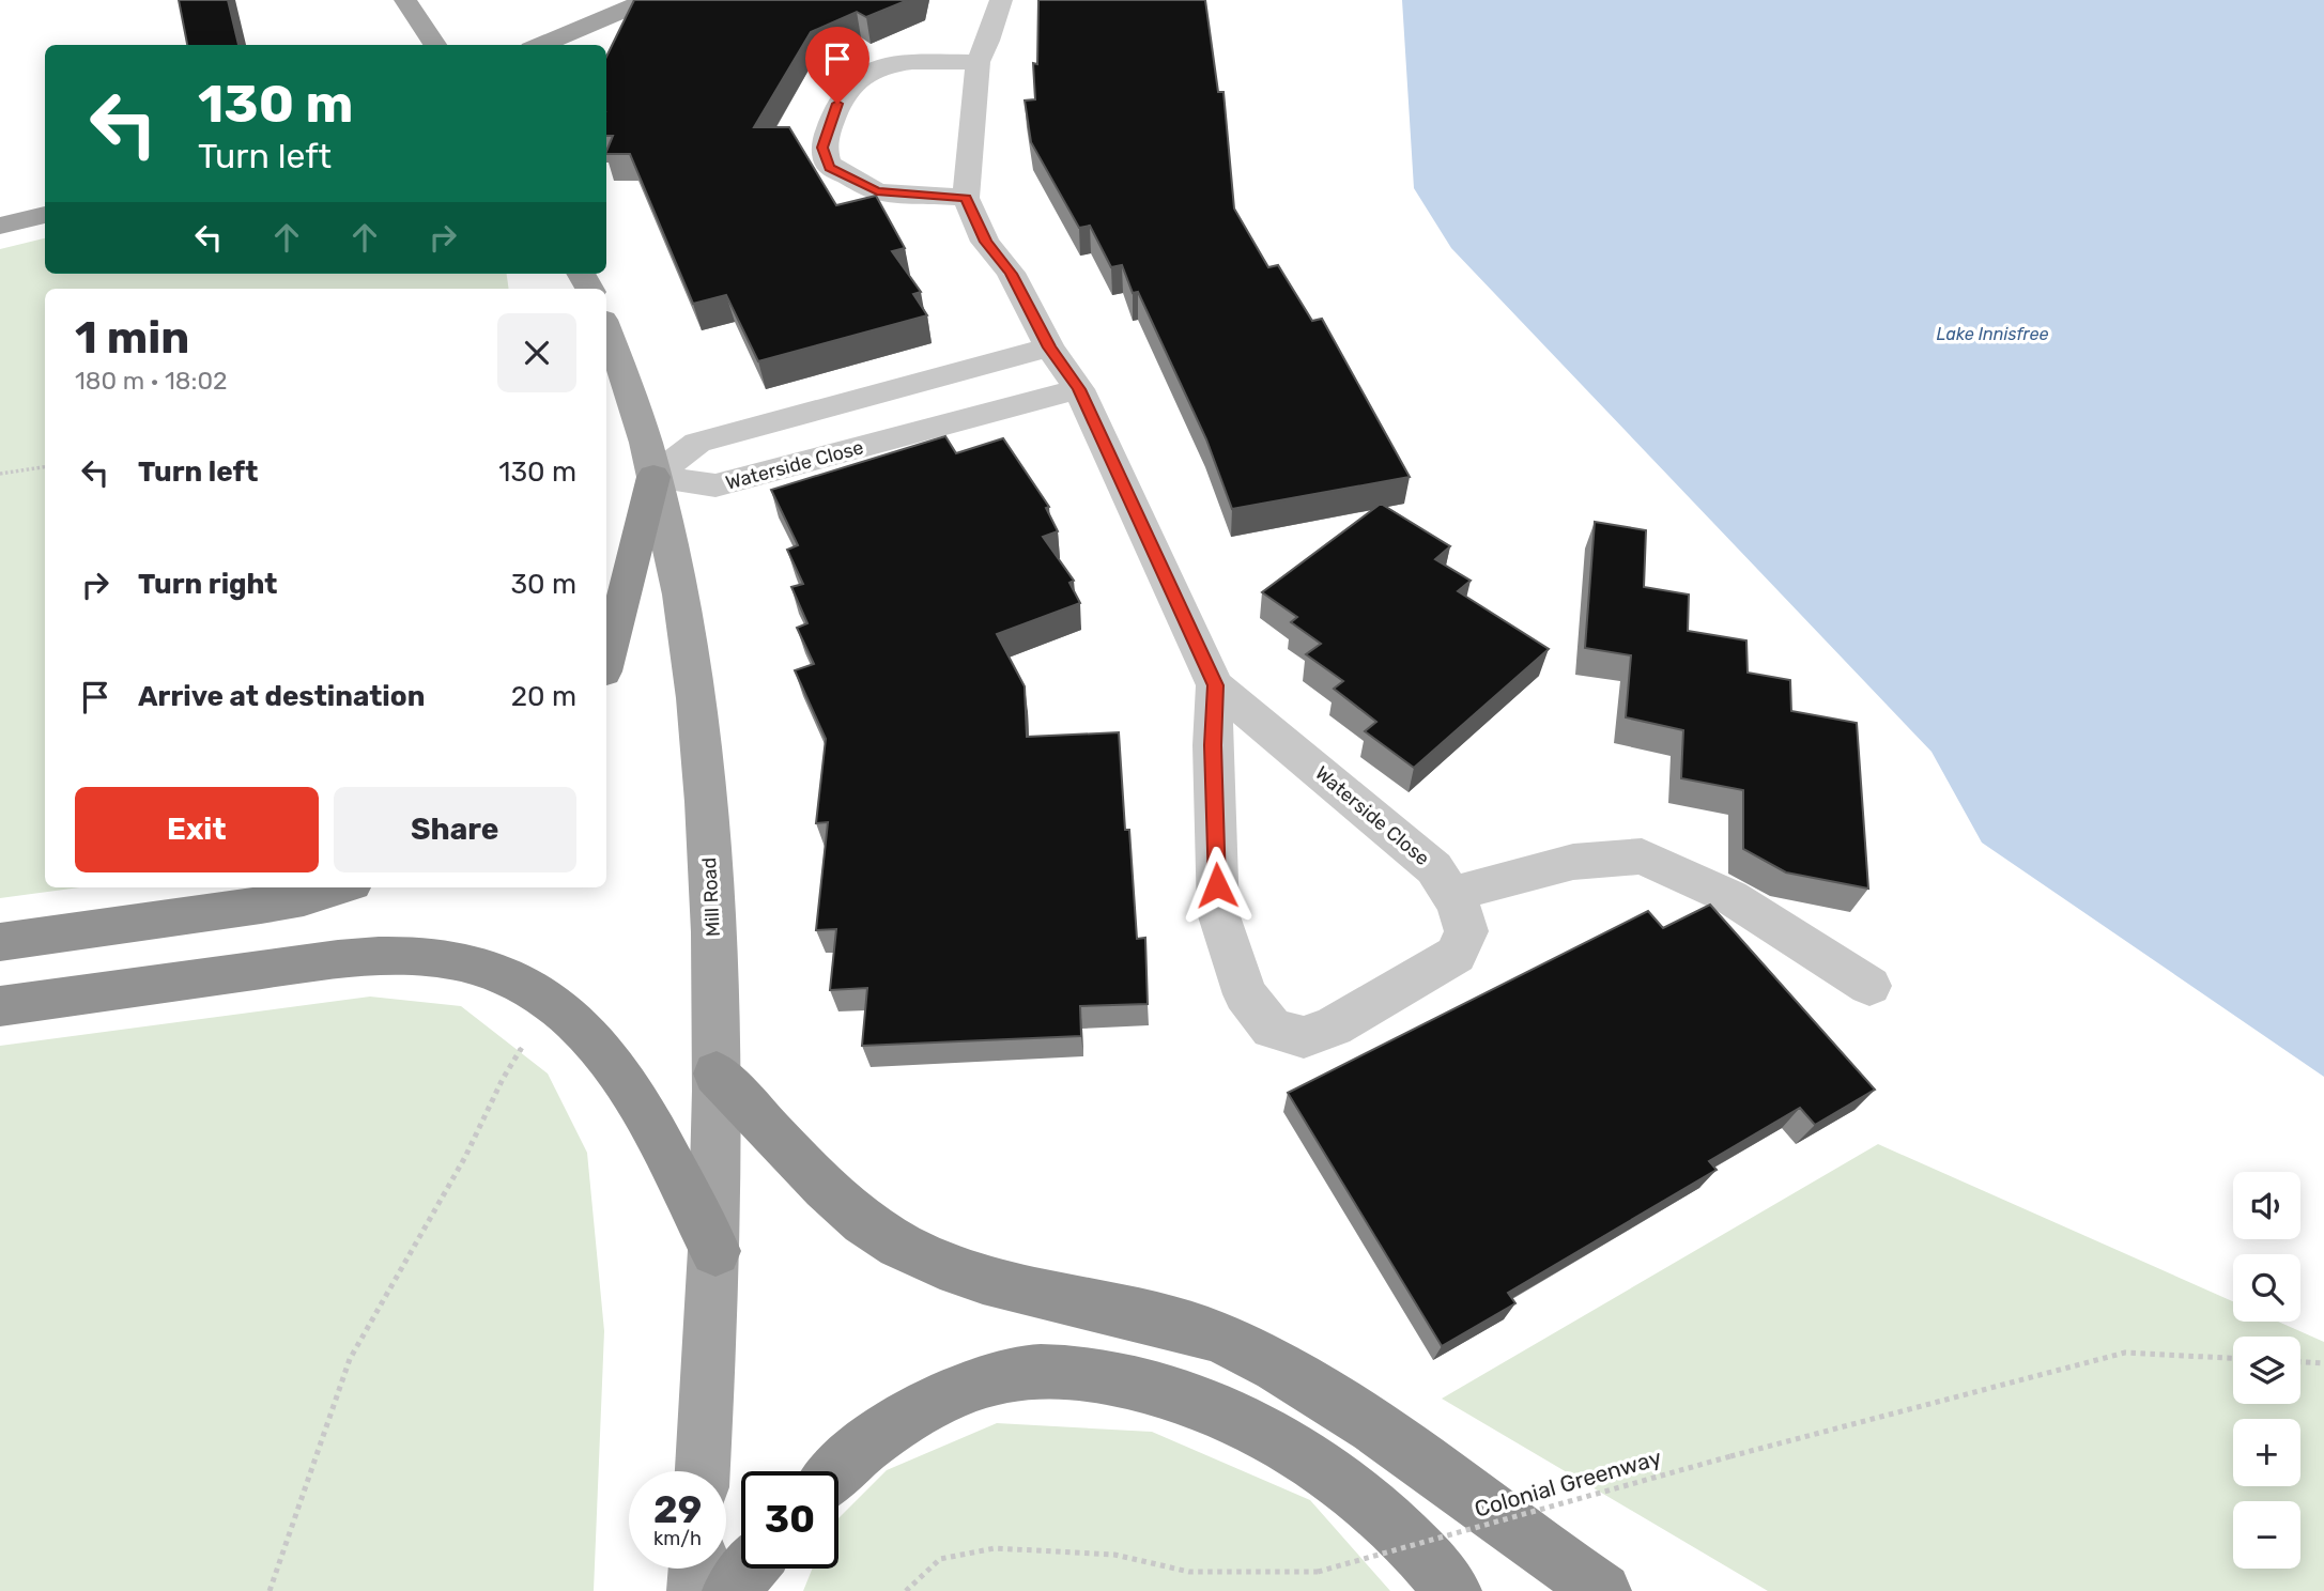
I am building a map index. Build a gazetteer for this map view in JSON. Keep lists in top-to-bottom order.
{
  "streets": {
    "main road": ["Mill Road"],
    "street": ["Waterside Close"],
    "path": ["Colonial Greenway"]
  },
  "crossings": [
    ["Waterside Close", "Mill Road"]
  ],
  "water": ["Lake Innisfree"],
  "page": {
    "turn": ["130 m", "Turn left"],
    "heading": ["1 min", "180 m · 18:02"],
    "list": [
      {
        "name": "Turn left",
        "value": "130 m"
      },
      {
        "name": "Turn right",
        "value": "30 m"
      },
      {
        "name": "Arrive at destination",
        "value": "20 m"
      }
    ],
    "buttons": ["Exit", "Share"],
    "map_buttons": ["+", "−"],
    "speed": "29 km/h",
    "limit": "30"
  }
}
